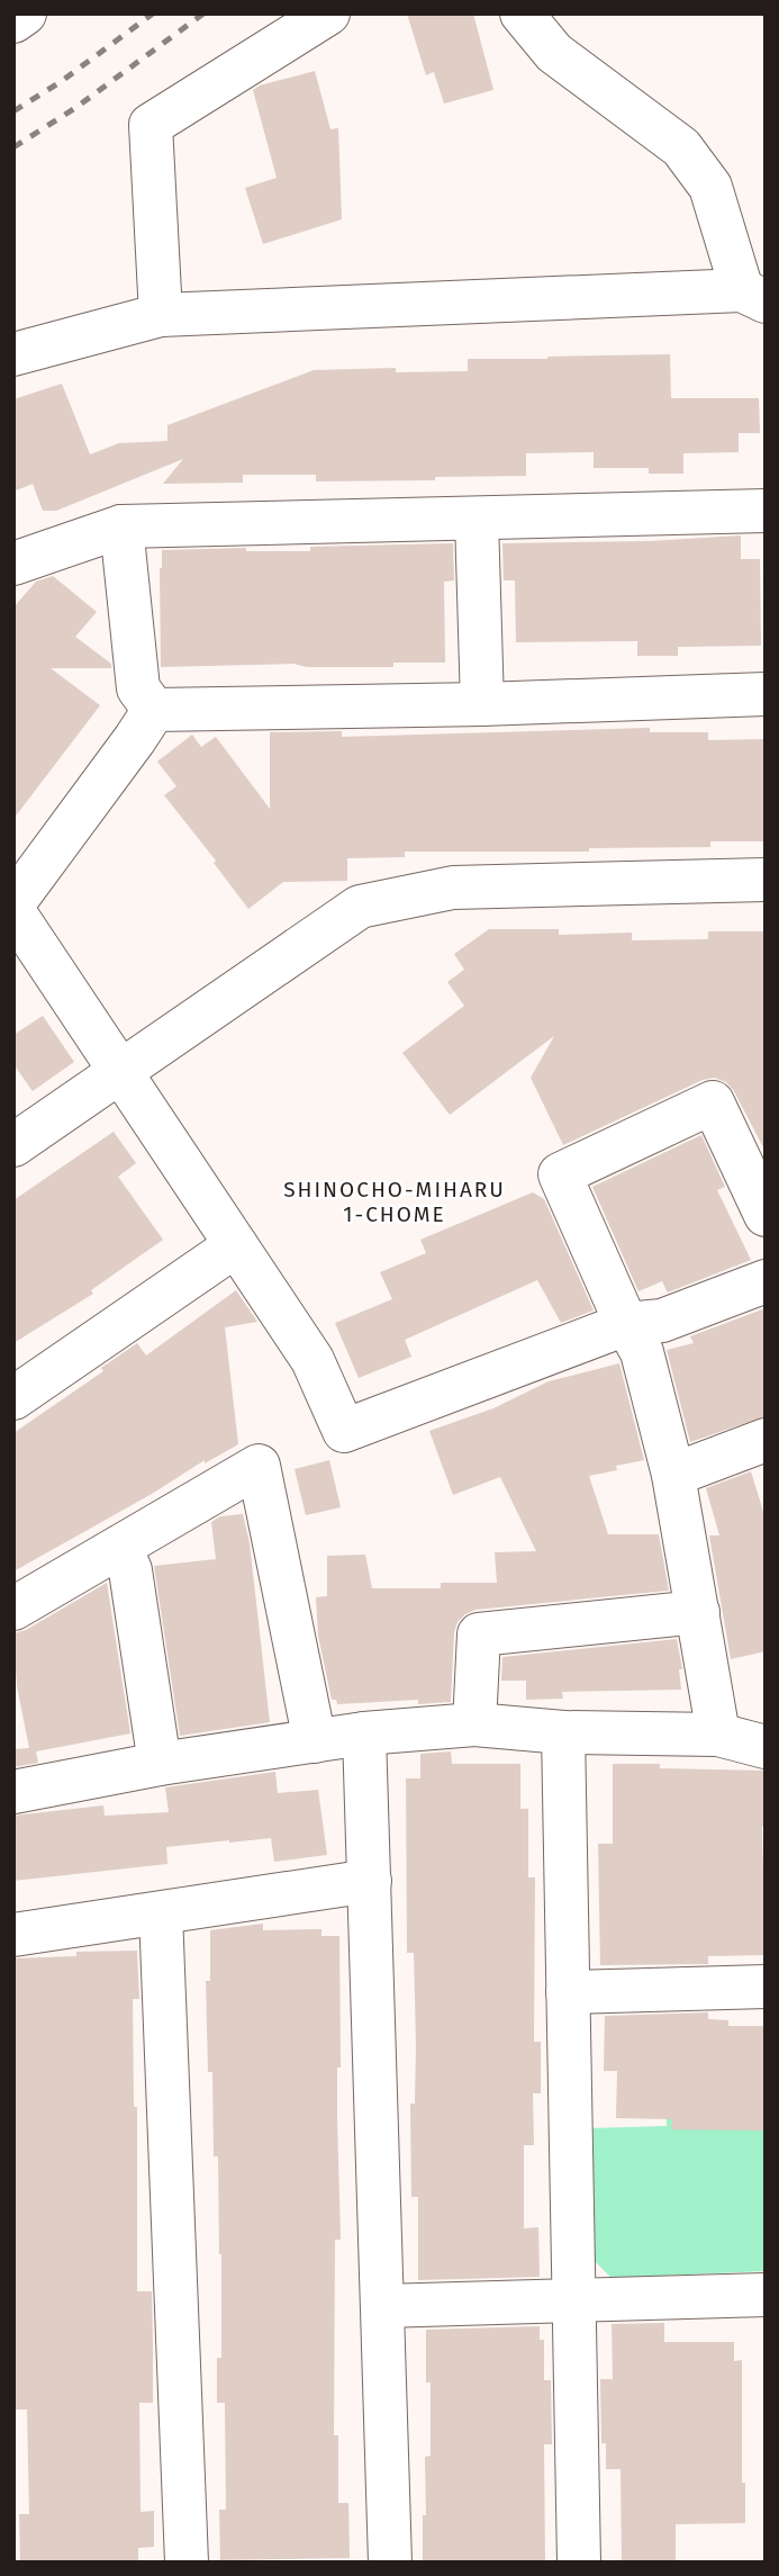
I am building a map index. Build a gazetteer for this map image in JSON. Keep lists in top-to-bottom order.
{
  "districts": ["SHINOCHO-MIHARU 1-CHOME"]
}
